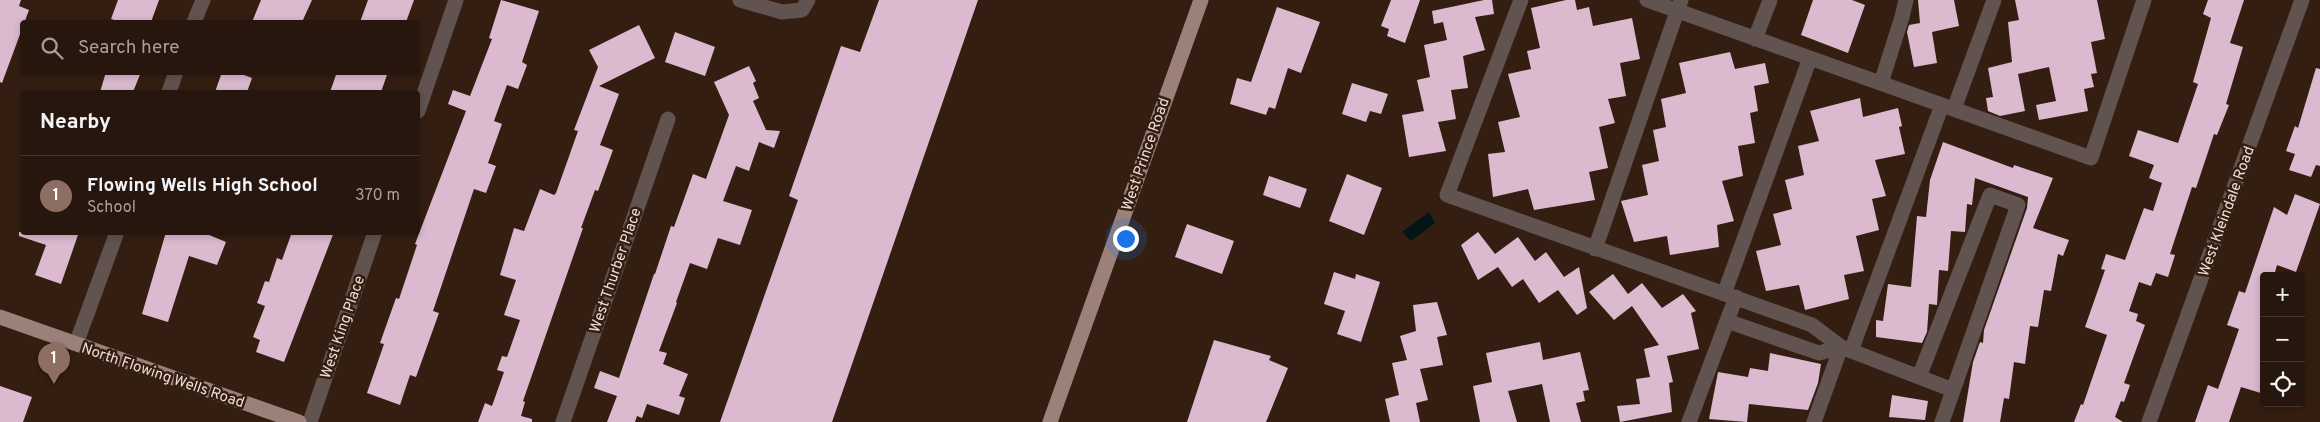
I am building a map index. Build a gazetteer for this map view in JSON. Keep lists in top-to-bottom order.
{
  "streets": {
    "main road": ["West Prince Road", "North Flowing Wells Road"],
    "street": ["West Kleindale Road", "West Thurber Place", "West King Place"]
  },
  "page": {
    "search": "Search here",
    "heading": "Nearby",
    "list": [
      {
        "mark": "1",
        "name": "Flowing Wells High School",
        "note": "School",
        "value": "370 m"
      }
    ],
    "map_buttons": ["+", "−"],
    "pins": "1"
  }
}
